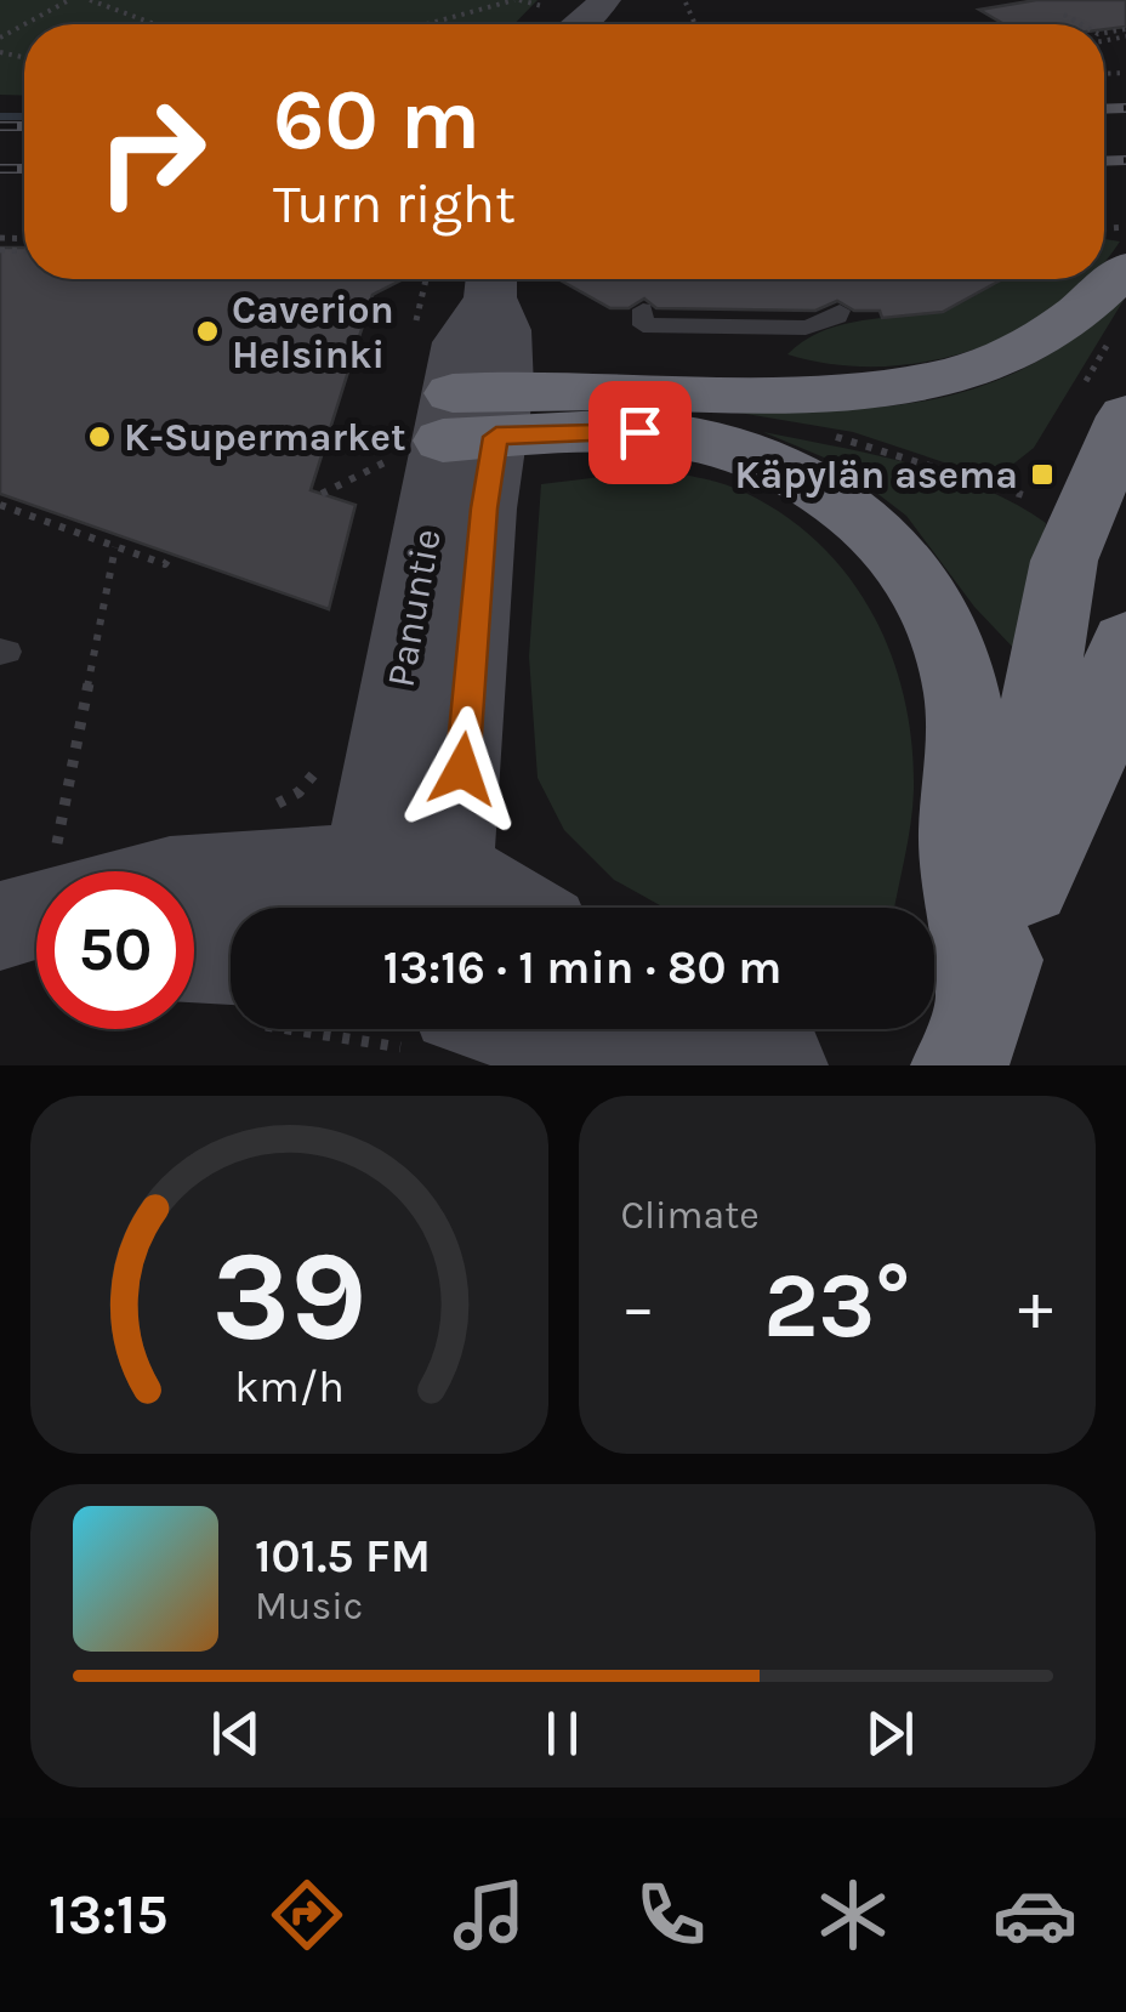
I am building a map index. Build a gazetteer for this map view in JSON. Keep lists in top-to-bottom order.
{
  "streets": {
    "main road": ["Panuntie"]
  },
  "places": {
    "other": ["Caverion Helsinki", "K-Supermarket"],
    "transit": ["Käpylän asema"]
  },
  "page": {
    "turn": ["60 m", "Turn right"],
    "limit": "50",
    "trip": "13:16 · 1 min · 80 m",
    "tile": "Climate",
    "heat": ["−", "23°", "+"],
    "song": ["101.5 FM", "Music"],
    "tabs": "13:15",
    "gauge": ["39", "km/h"]
  }
}
